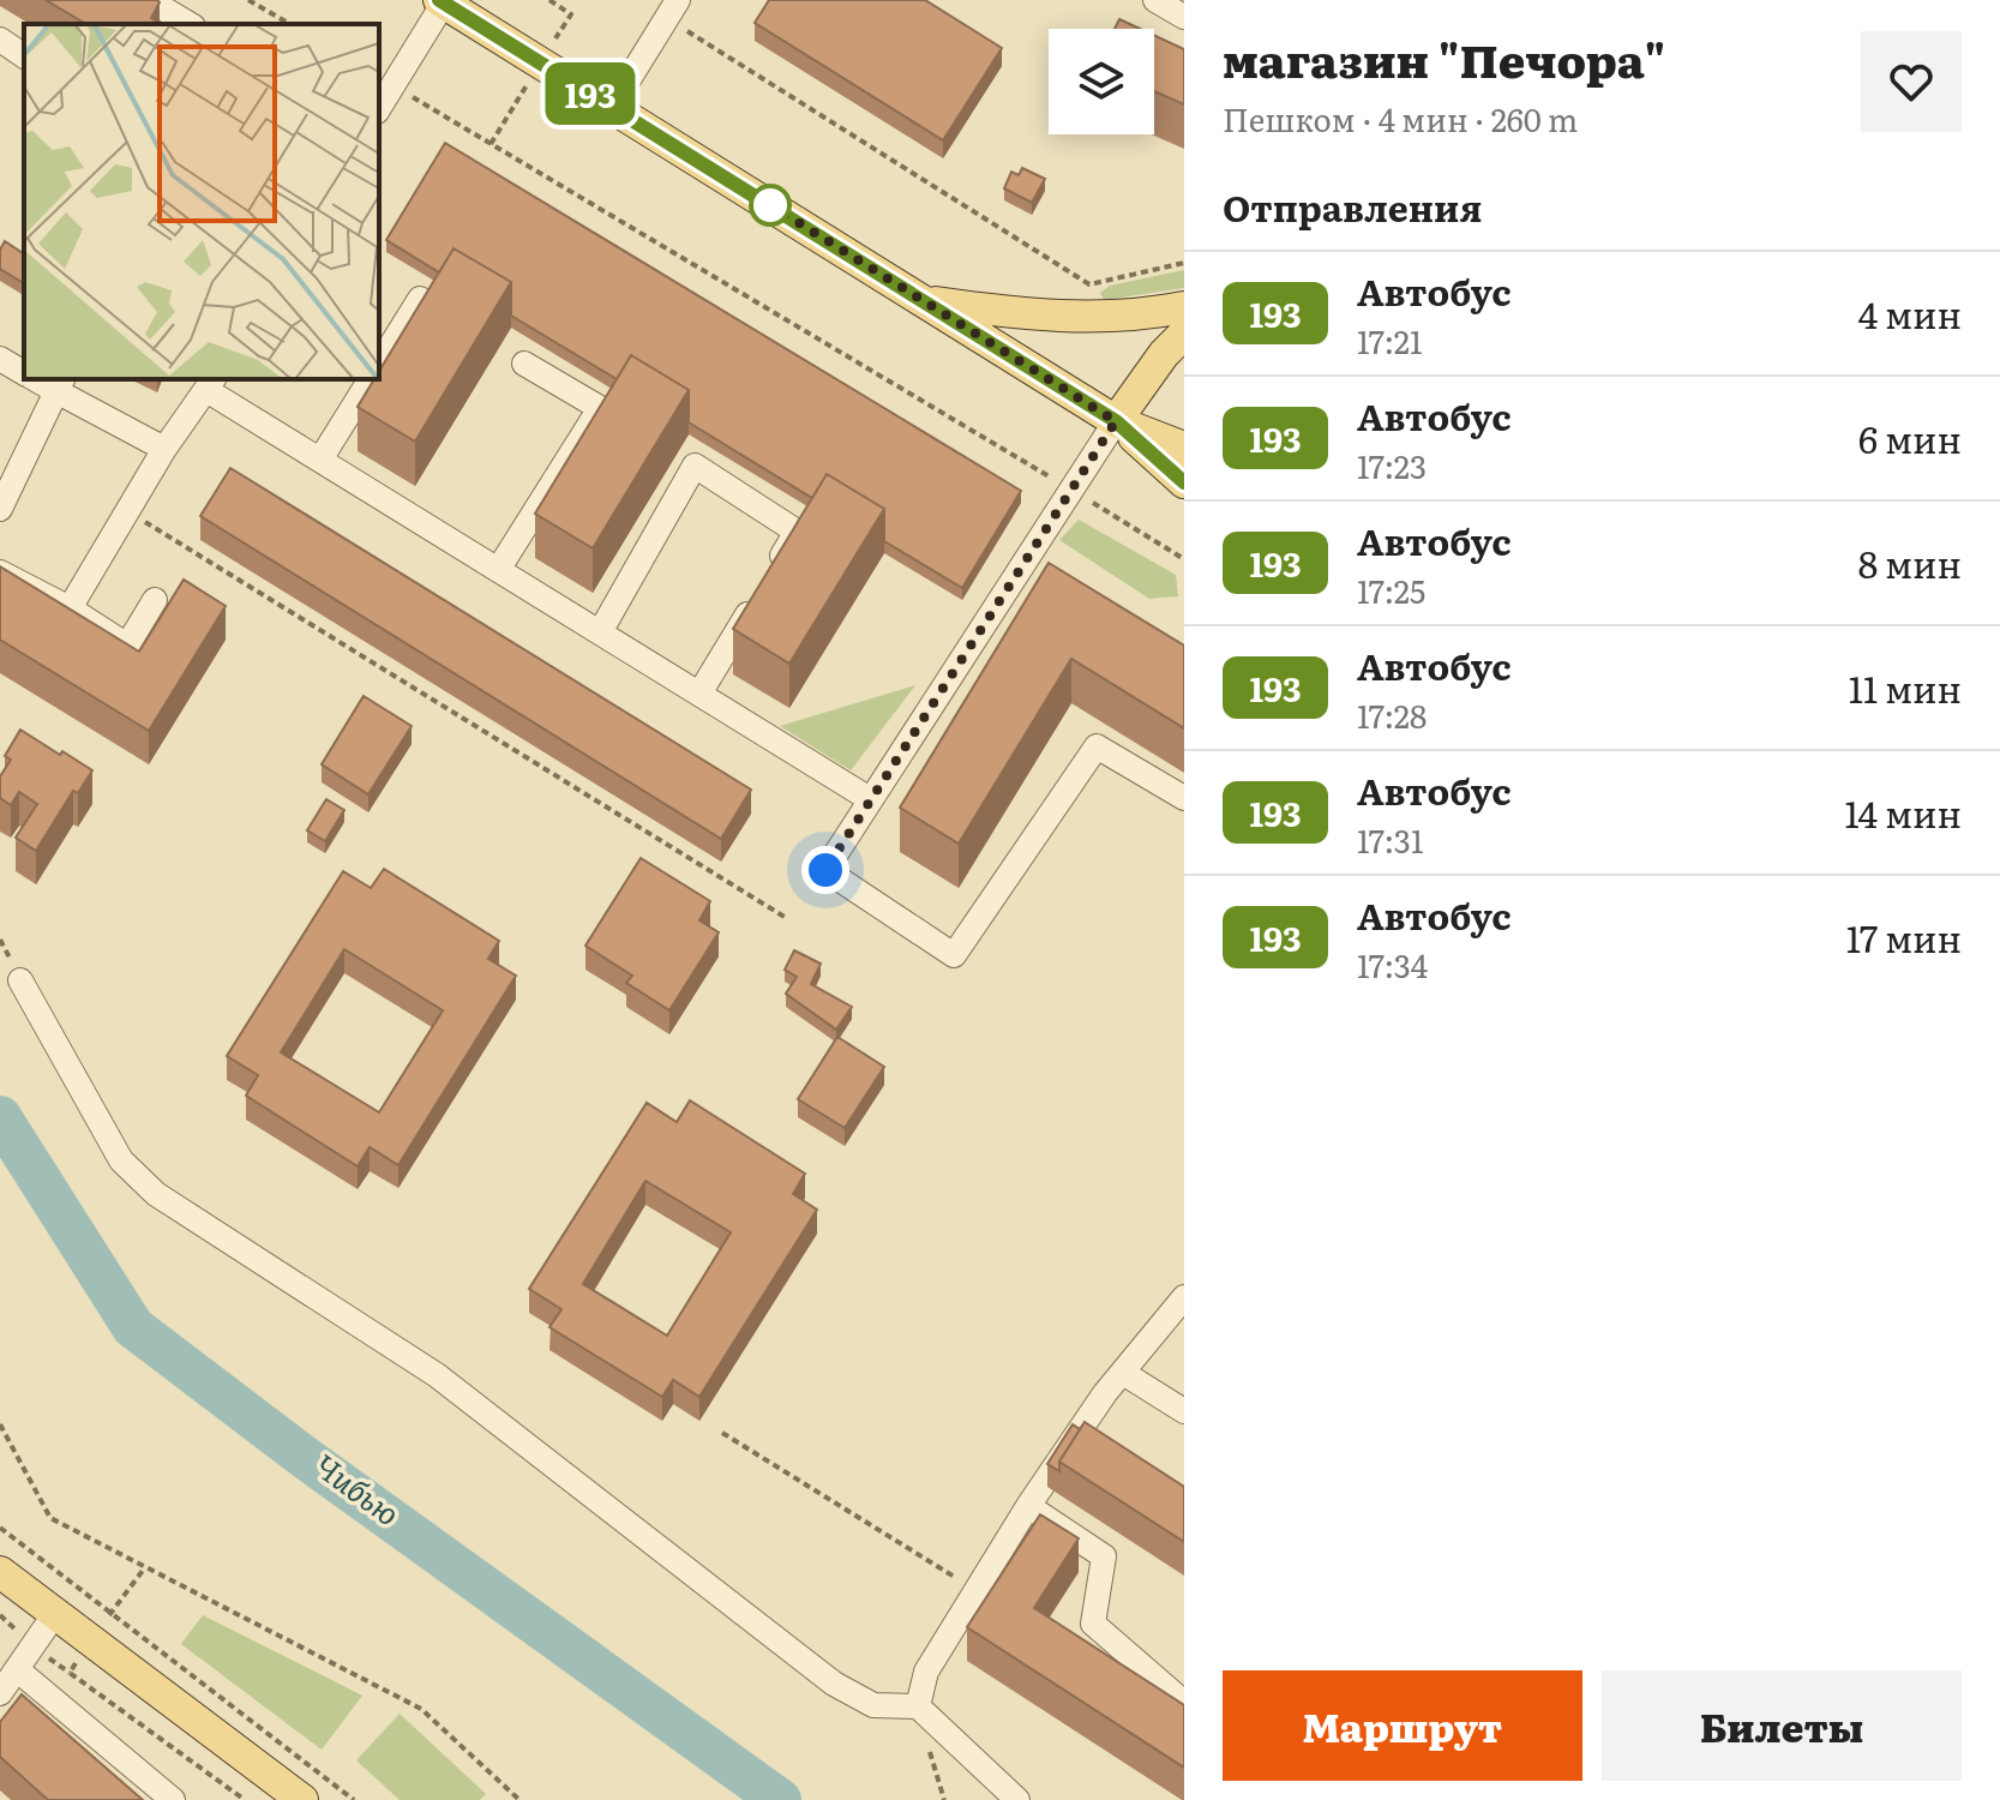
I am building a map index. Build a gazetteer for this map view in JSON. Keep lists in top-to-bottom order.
{
  "water": ["Чибью"],
  "lines": ["bus line 193"],
  "page": {
    "on_map": "193",
    "heading": [
      ["магазин \"Печора\"", "Пешком · 4 мин · 260 m"],
      "Отправления"
    ],
    "list": [
      {
        "mark": "193",
        "name": "Автобус",
        "note": "17:21",
        "value": "4 мин"
      },
      {
        "mark": "193",
        "name": "Автобус",
        "note": "17:23",
        "value": "6 мин"
      },
      {
        "mark": "193",
        "name": "Автобус",
        "note": "17:25",
        "value": "8 мин"
      },
      {
        "mark": "193",
        "name": "Автобус",
        "note": "17:28",
        "value": "11 мин"
      },
      {
        "mark": "193",
        "name": "Автобус",
        "note": "17:31",
        "value": "14 мин"
      },
      {
        "mark": "193",
        "name": "Автобус",
        "note": "17:34",
        "value": "17 мин"
      }
    ],
    "buttons": ["Маршрут", "Билеты"]
  }
}
